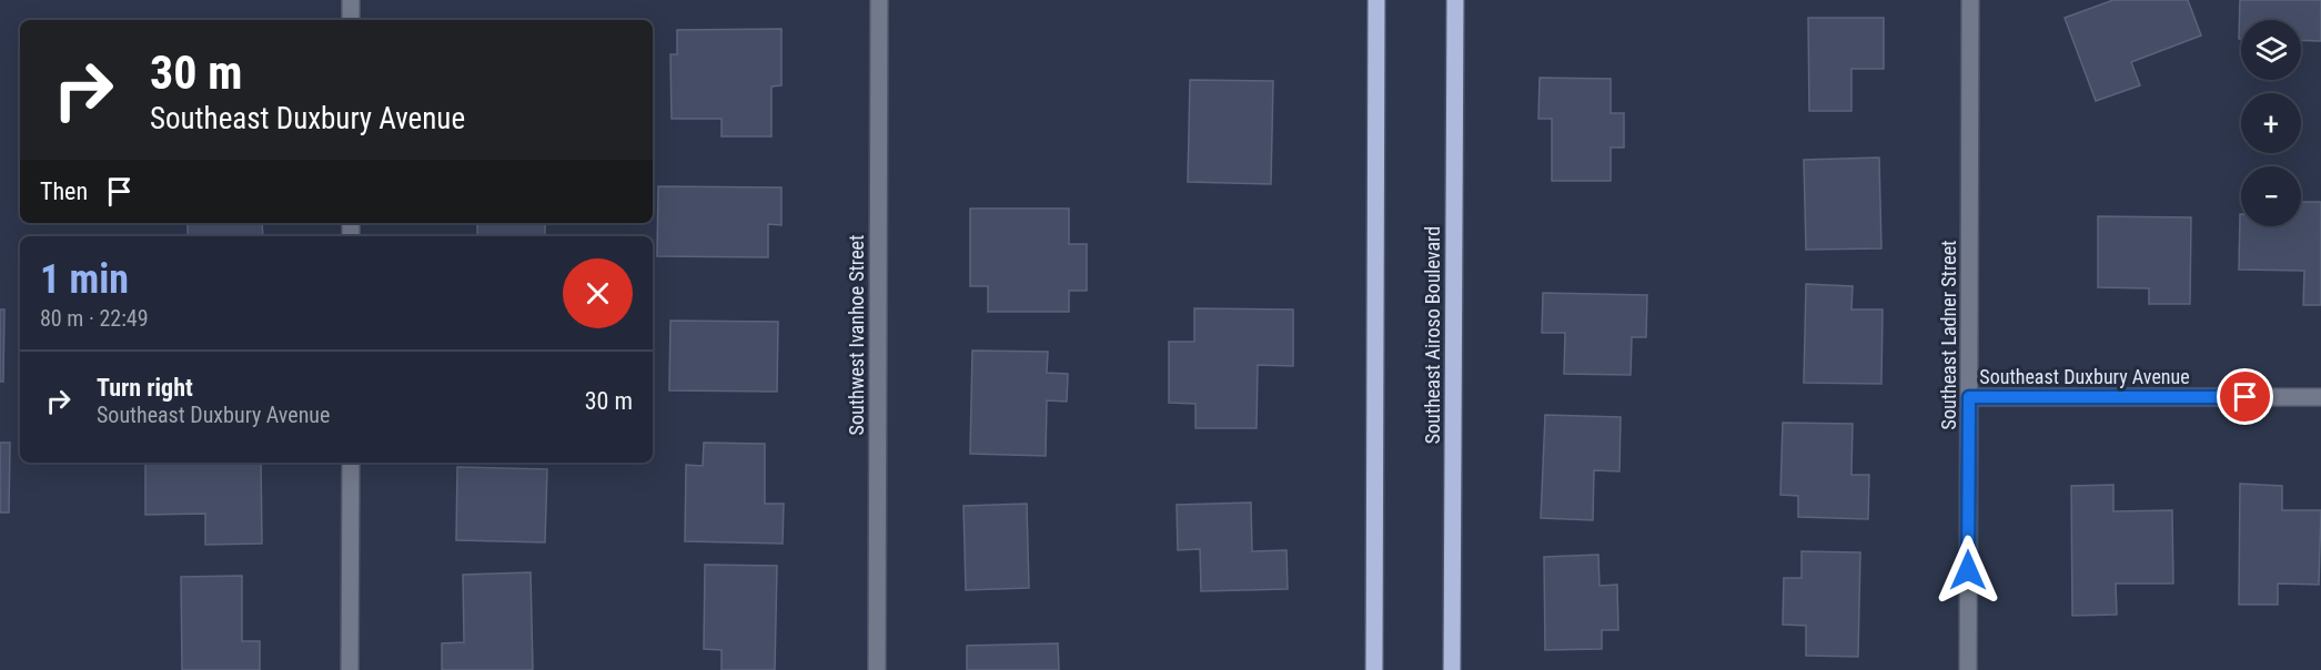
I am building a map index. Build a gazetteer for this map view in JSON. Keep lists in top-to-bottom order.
{
  "streets": {
    "main road": ["Southeast Airoso Boulevard"],
    "street": ["Southwest Ivanhoe Street", "Southeast Ladner Street", "Southeast Duxbury Avenue"]
  },
  "crossings": [
    ["Southeast Ladner Street", "Southeast Duxbury Avenue"]
  ],
  "page": {
    "map_buttons": ["+", "−"],
    "turn": ["30 m", "Southeast Duxbury Avenue"],
    "then": "Then",
    "heading": ["1 min", "80 m · 22:49"],
    "list": [
      {
        "name": "Turn right",
        "note": "Southeast Duxbury Avenue",
        "value": "30 m"
      }
    ]
  }
}
